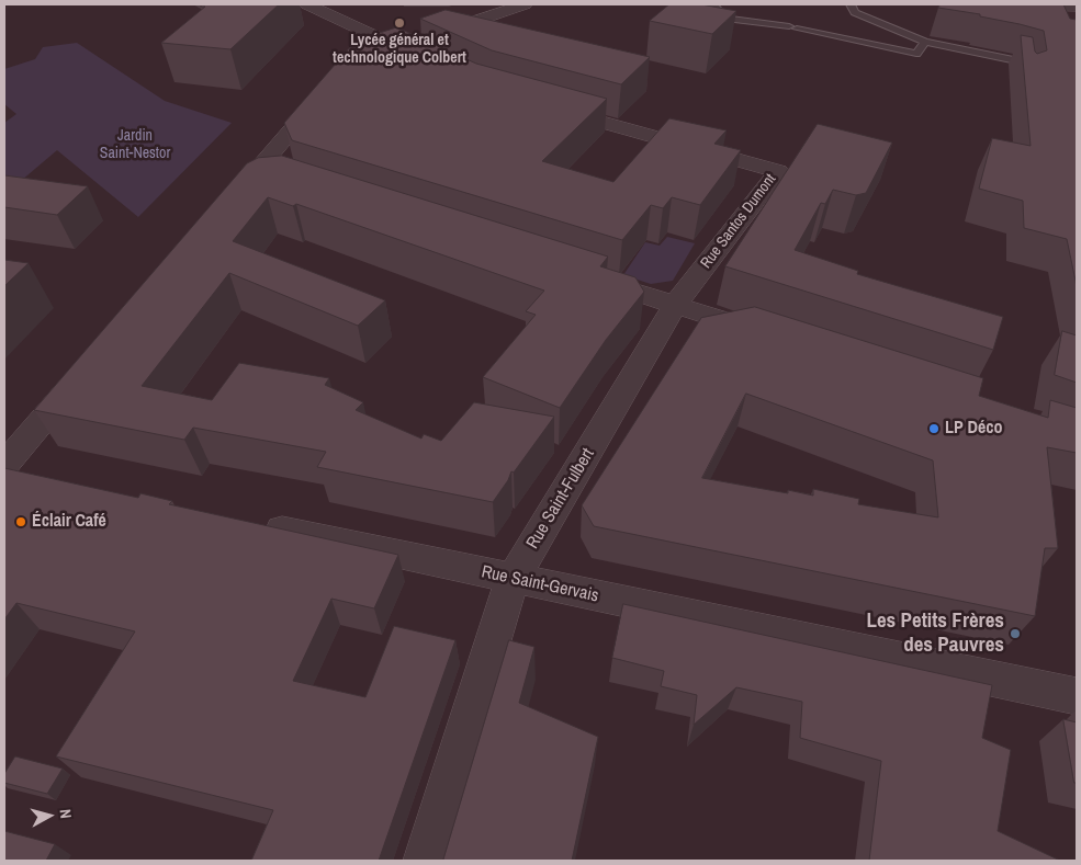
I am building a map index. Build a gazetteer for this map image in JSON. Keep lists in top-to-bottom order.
{
  "streets": {
    "street": ["Rue Santos Dumont", "Rue Saint-Fulbert", "Rue Saint-Gervais"]
  },
  "crossings": [
    ["Rue Santos Dumont", "Rue Saint-Fulbert"],
    ["Rue Saint-Fulbert", "Rue Saint-Gervais"]
  ],
  "parks": ["Jardin Saint-Nestor"],
  "places": [
    "Lycée général et technologique Colbert",
    "LP Déco",
    "Éclair Café",
    "Les Petits Frères des Pauvres"
  ],
  "north": "right"
}
